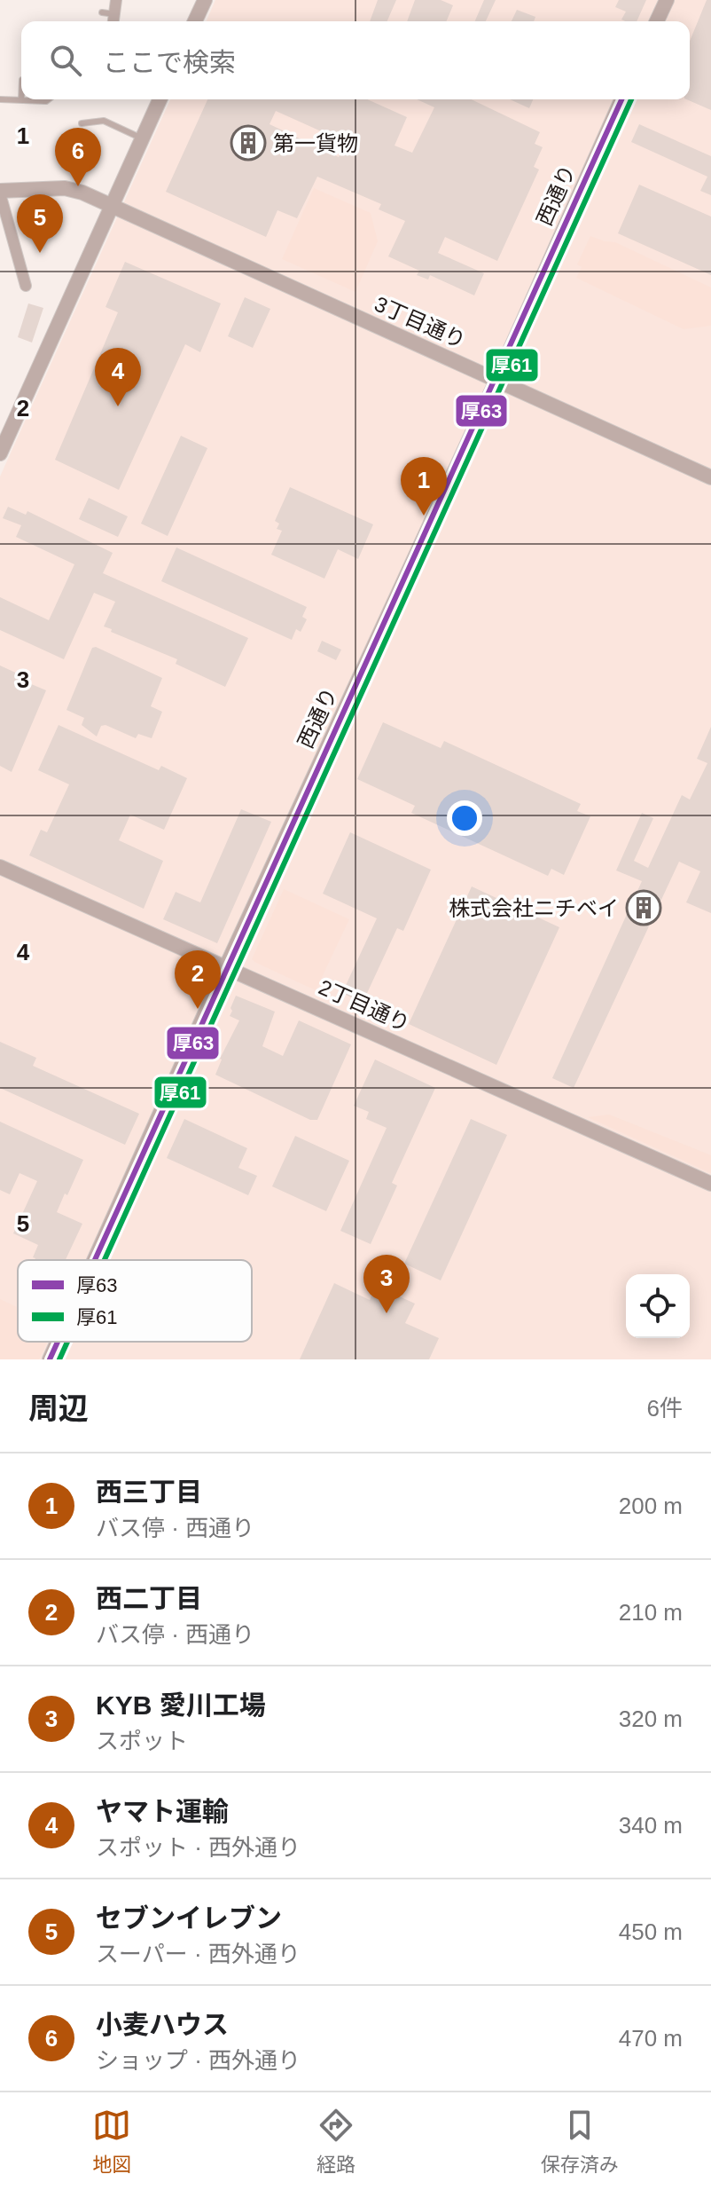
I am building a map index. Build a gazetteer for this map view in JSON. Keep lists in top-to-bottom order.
{
  "streets": {
    "street": ["西通り", "3丁目通り", "2丁目通り"]
  },
  "crossings": [
    ["西通り", "3丁目通り"],
    ["西通り", "2丁目通り"]
  ],
  "places": {
    "building": ["第一貨物", "株式会社ニチベイ"]
  },
  "lines": ["transit line 厚63", "transit line 厚61"],
  "legend": ["厚63", "厚61"],
  "page": {
    "search": "ここで検索",
    "pins": [
      "6",
      "5",
      "4",
      "1",
      "2",
      "3"
    ],
    "heading": ["周辺", "6件"],
    "list": [
      {
        "mark": "1",
        "name": "西三丁目",
        "note": "バス停 · 西通り",
        "value": "200 m"
      },
      {
        "mark": "2",
        "name": "西二丁目",
        "note": "バス停 · 西通り",
        "value": "210 m"
      },
      {
        "mark": "3",
        "name": "KYB 愛川工場",
        "note": "スポット",
        "value": "320 m"
      },
      {
        "mark": "4",
        "name": "ヤマト運輸",
        "note": "スポット · 西外通り",
        "value": "340 m"
      },
      {
        "mark": "5",
        "name": "セブンイレブン",
        "note": "スーパー · 西外通り",
        "value": "450 m"
      },
      {
        "mark": "6",
        "name": "小麦ハウス",
        "note": "ショップ · 西外通り",
        "value": "470 m"
      }
    ],
    "nav": ["地図", "経路", "保存済み"]
  },
  "grid": {
    "rows": [
      "1",
      "2",
      "3",
      "4",
      "5"
    ]
  }
}
